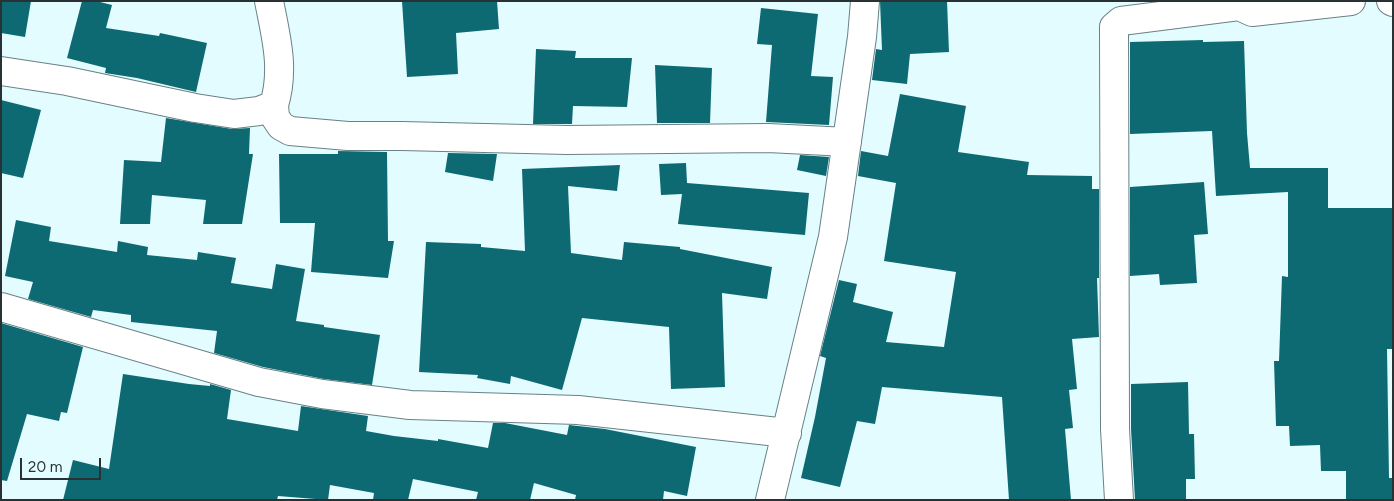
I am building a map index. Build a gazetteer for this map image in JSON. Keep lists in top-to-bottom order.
{
  "scale_bar": "20 m"
}
